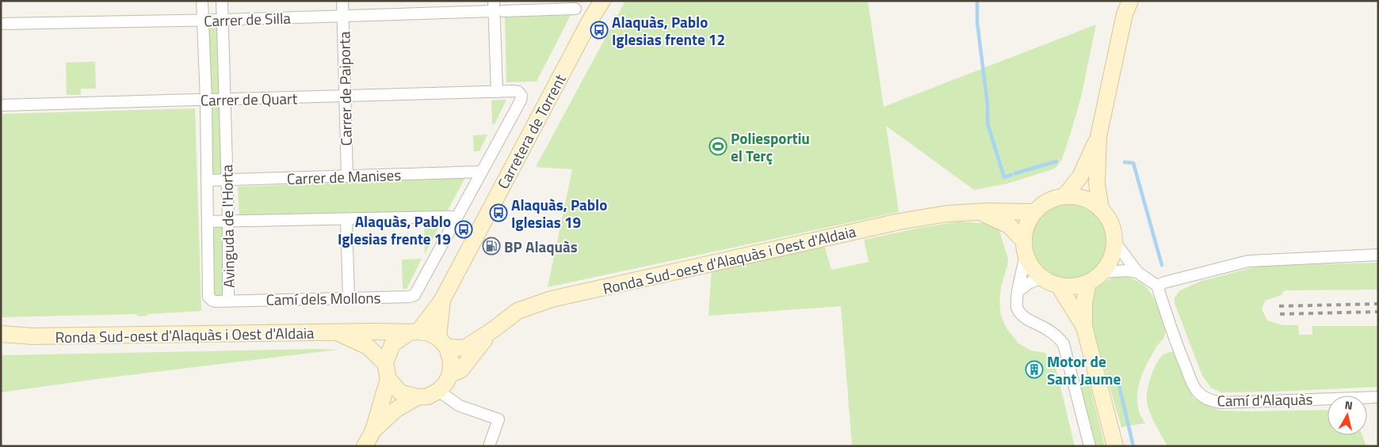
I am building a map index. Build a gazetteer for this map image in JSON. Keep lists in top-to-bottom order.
{
  "streets": {
    "main road": ["Carretera de Torrent", "Ronda Sud-oest d'Alaquàs i Oest d'Aldaia"],
    "street": [
      "Carrer de Silla",
      "Carrer de Paiporta",
      "Carrer de Quart",
      "Carrer de Manises",
      "Avinguda de l'Horta",
      "Camí dels Mollons",
      "Camí d'Alaquàs"
    ]
  },
  "crossings": [
    ["Carrer de Silla", "Carrer de Paiporta"],
    ["Carrer de Silla", "Avinguda de l'Horta"],
    ["Carrer de Paiporta", "Carrer de Quart"],
    ["Carrer de Paiporta", "Carrer de Manises"],
    ["Carrer de Quart", "Carrer de Manises"],
    ["Carrer de Quart", "Avinguda de l'Horta"],
    ["Carretera de Torrent", "Ronda Sud-oest d'Alaquàs i Oest d'Aldaia"],
    ["Carrer de Manises", "Avinguda de l'Horta"],
    ["Avinguda de l'Horta", "Camí dels Mollons"]
  ],
  "places": {
    "bus stop": ["Alaquàs, Pablo Iglesias frente 12", "Alaquàs, Pablo Iglesias 19", "Alaquàs, Pablo Iglesias frente 19"],
    "sports": ["Poliesportiu el Terç"],
    "fuel station": ["BP Alaquàs"],
    "building": ["Motor de Sant Jaume"]
  },
  "north": "top"
}
